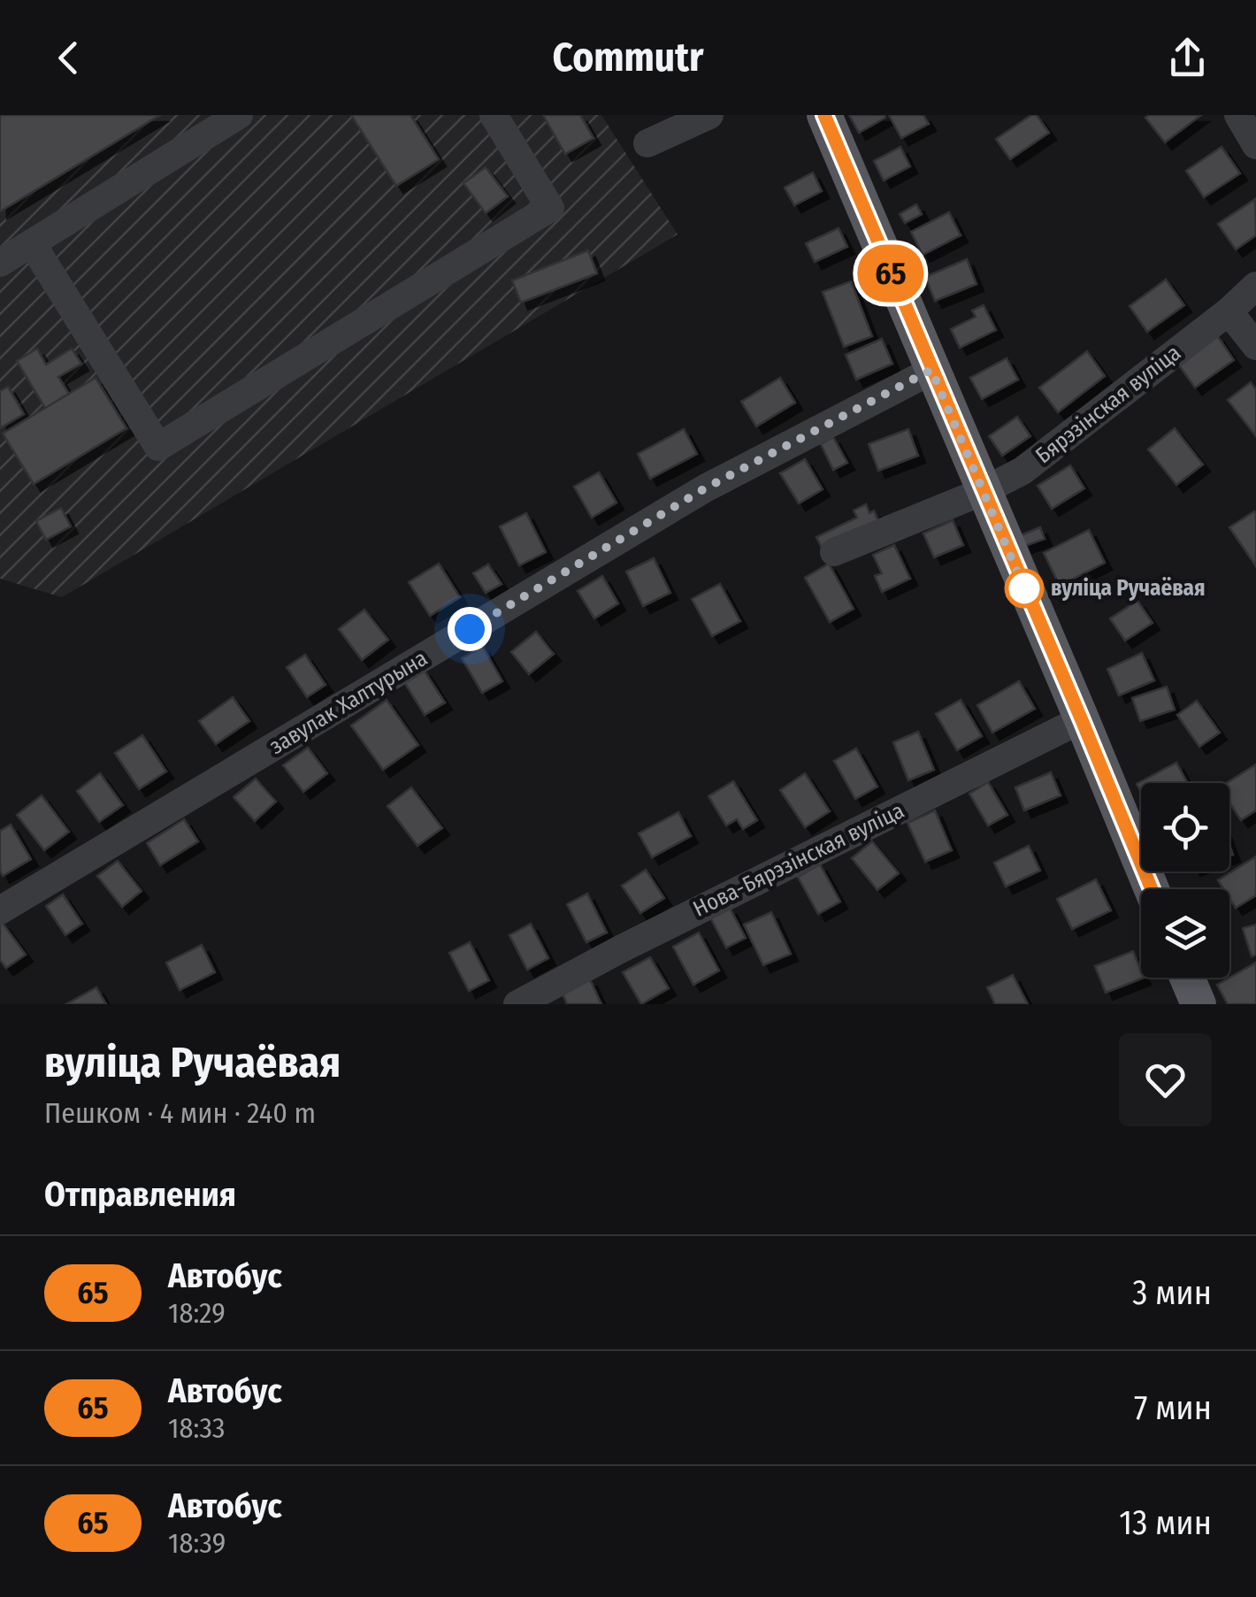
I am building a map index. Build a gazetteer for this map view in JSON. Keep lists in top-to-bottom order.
{
  "streets": {
    "street": ["Бярэзінская вуліца", "завулак Халтурына", "Нова-Бярэзінская вуліца"]
  },
  "places": ["вуліца Ручаёвая"],
  "lines": ["bus line 65"],
  "page": {
    "header": "Commutr",
    "on_map": "65",
    "heading": [
      ["вуліца Ручаёвая", "Пешком · 4 мин · 240 m"],
      "Отправления"
    ],
    "list": [
      {
        "mark": "65",
        "name": "Автобус",
        "note": "18:29",
        "value": "3 мин"
      },
      {
        "mark": "65",
        "name": "Автобус",
        "note": "18:33",
        "value": "7 мин"
      },
      {
        "mark": "65",
        "name": "Автобус",
        "note": "18:39",
        "value": "13 мин"
      }
    ]
  }
}
